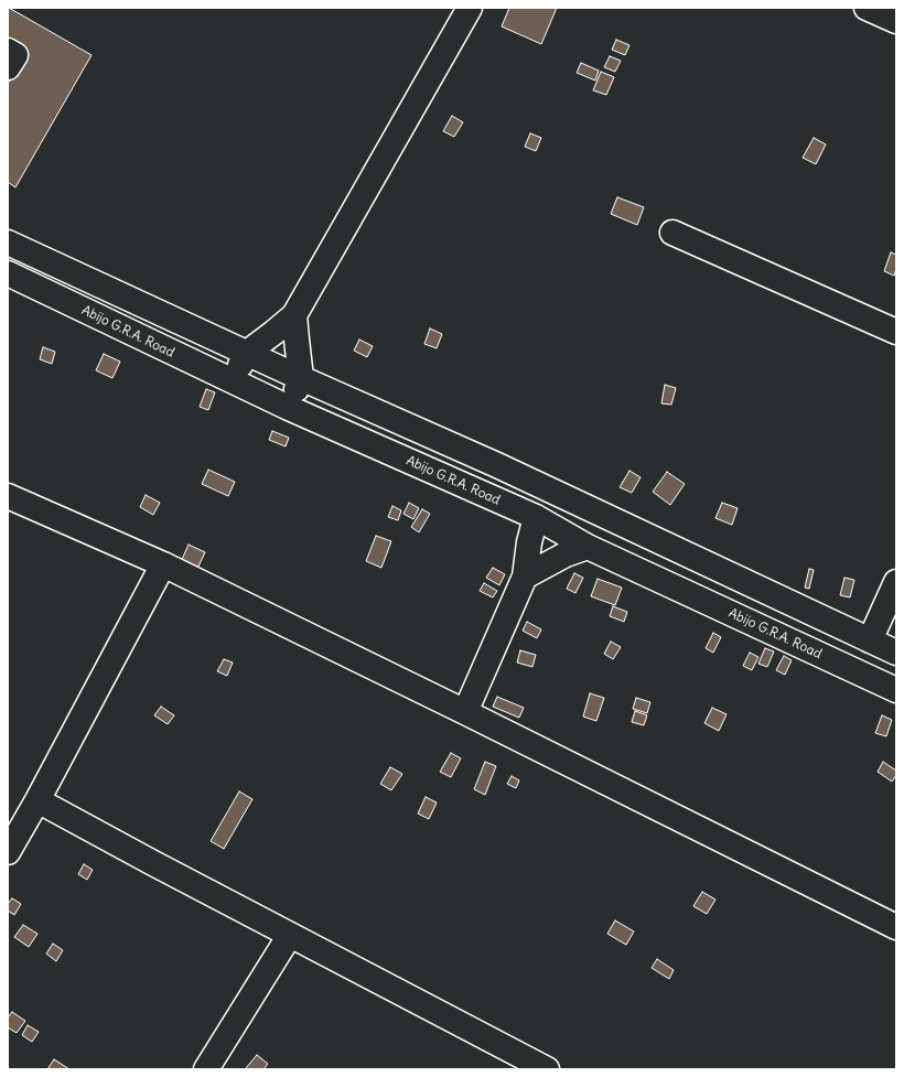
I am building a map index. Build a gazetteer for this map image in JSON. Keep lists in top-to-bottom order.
{
  "streets": {
    "street": ["Abijo G.R.A. Road"]
  }
}
